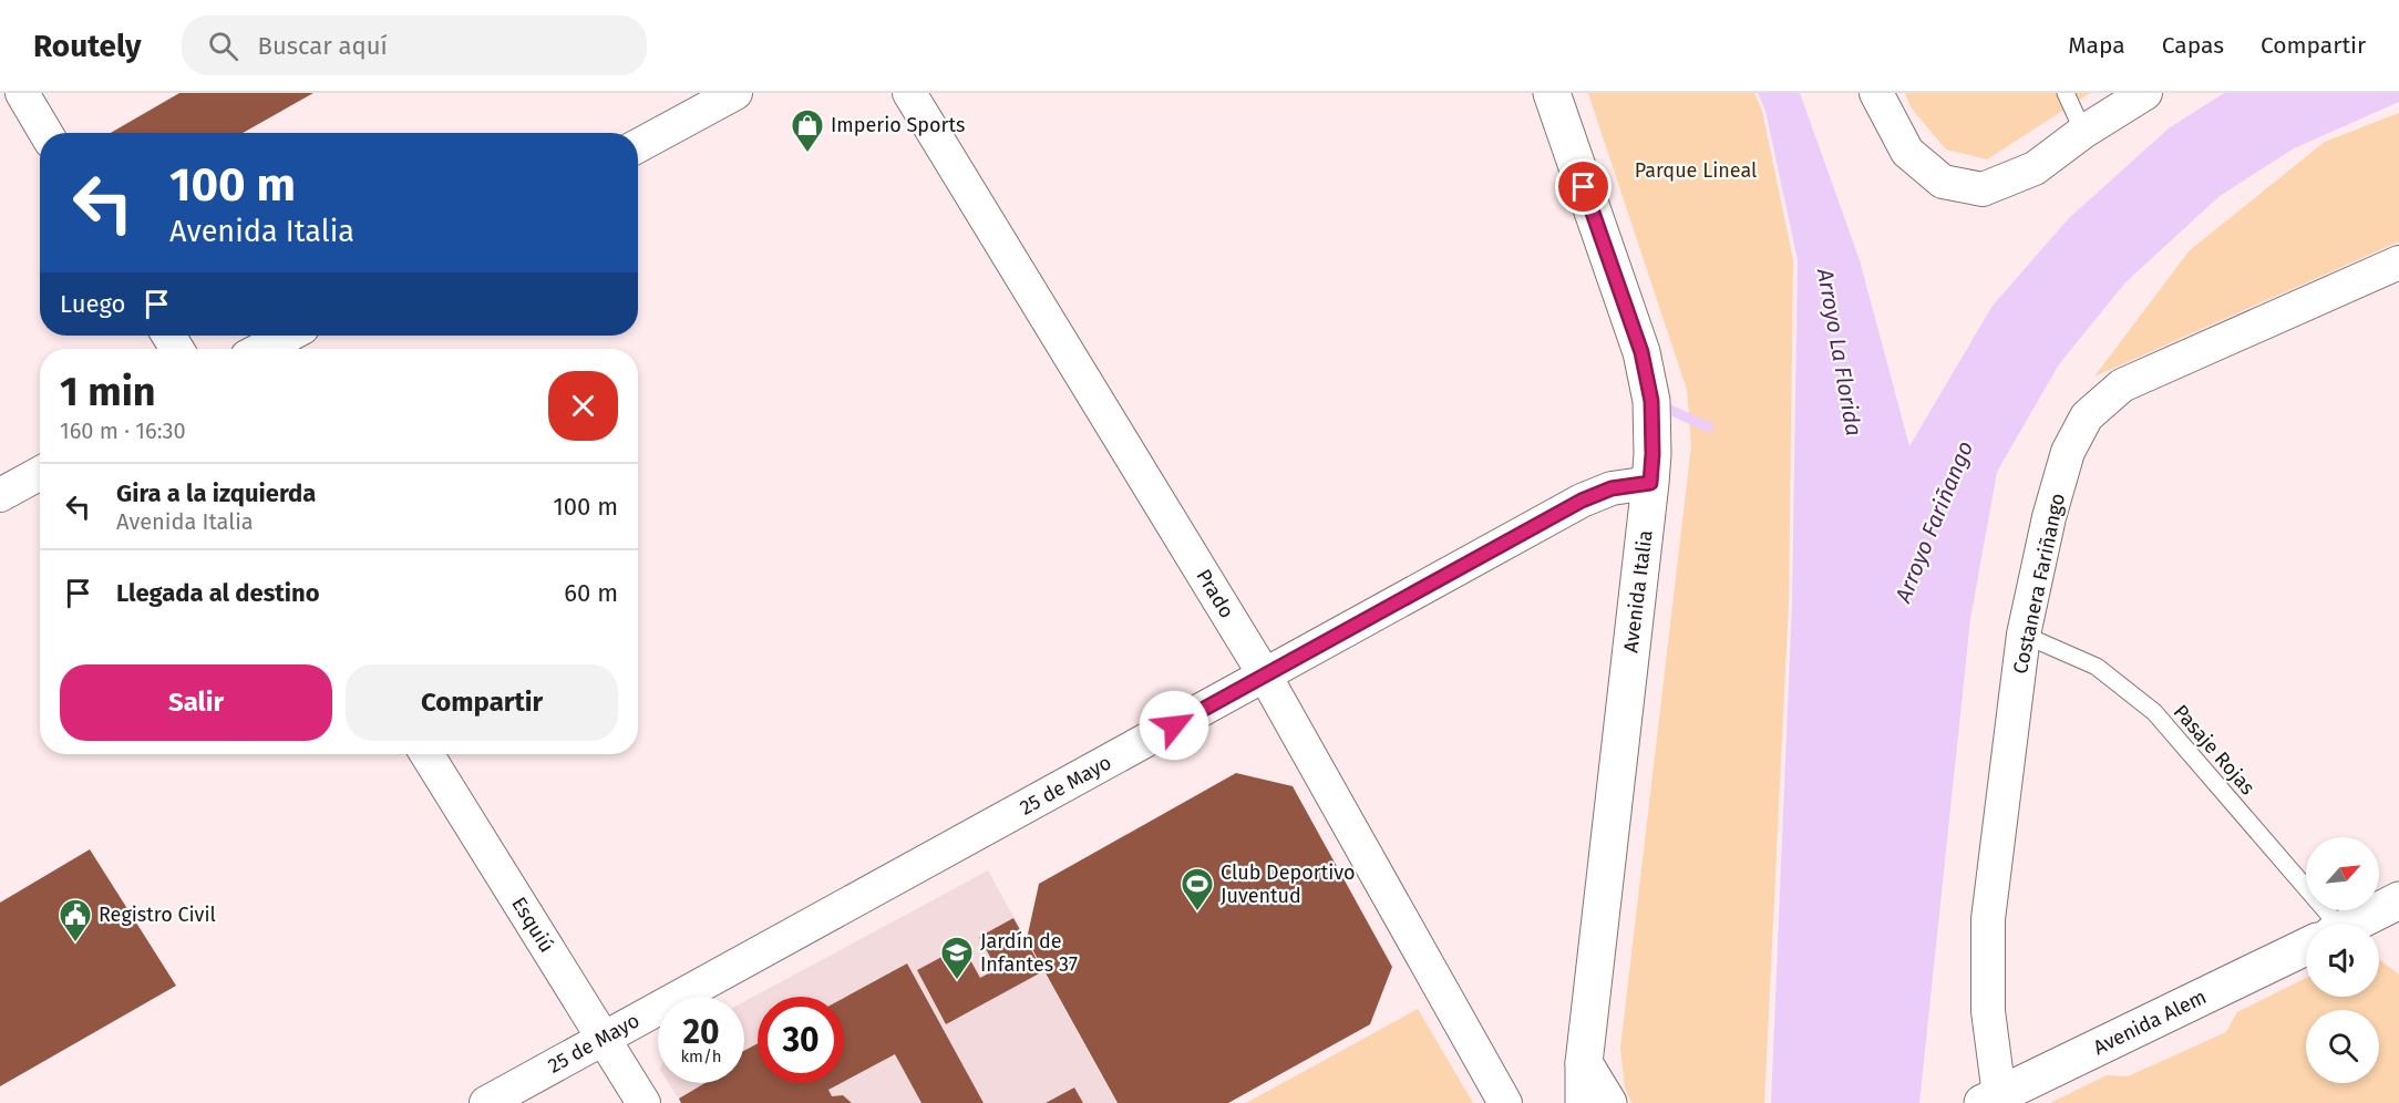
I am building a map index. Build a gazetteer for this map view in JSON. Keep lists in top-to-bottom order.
{
  "streets": {
    "main road": ["Avenida Italia", "Avenida Alem"],
    "street": [
      "Costanera Fariñango",
      "Prado",
      "25 de Mayo",
      "Esquiú"
    ],
    "lane": ["Pasaje Rojas"]
  },
  "crossings": [
    ["Costanera Fariñango", "Pasaje Rojas"],
    ["Costanera Fariñango", "Avenida Alem"],
    ["Avenida Italia", "25 de Mayo"],
    ["Prado", "25 de Mayo"],
    ["25 de Mayo", "Esquiú"]
  ],
  "water": ["Arroyo La Florida", "Arroyo Fariñango"],
  "parks": ["Parque Lineal"],
  "places": {
    "shop": ["Imperio Sports"],
    "sports": ["Club Deportivo Juventud"],
    "public building": ["Registro Civil"],
    "school or university": ["Jardín de Infantes 37"]
  },
  "north": "top right",
  "page": {
    "header": "Routely",
    "search": "Buscar aquí",
    "nav": ["Mapa", "Capas", "Compartir"],
    "turn": ["100 m", "Avenida Italia"],
    "then": "Luego",
    "heading": ["1 min", "160 m · 16:30"],
    "list": [
      {
        "name": "Gira a la izquierda",
        "note": "Avenida Italia",
        "value": "100 m"
      },
      {
        "name": "Llegada al destino",
        "value": "60 m"
      }
    ],
    "buttons": ["Salir", "Compartir"],
    "speed": "20 km/h",
    "limit": "30"
  }
}
